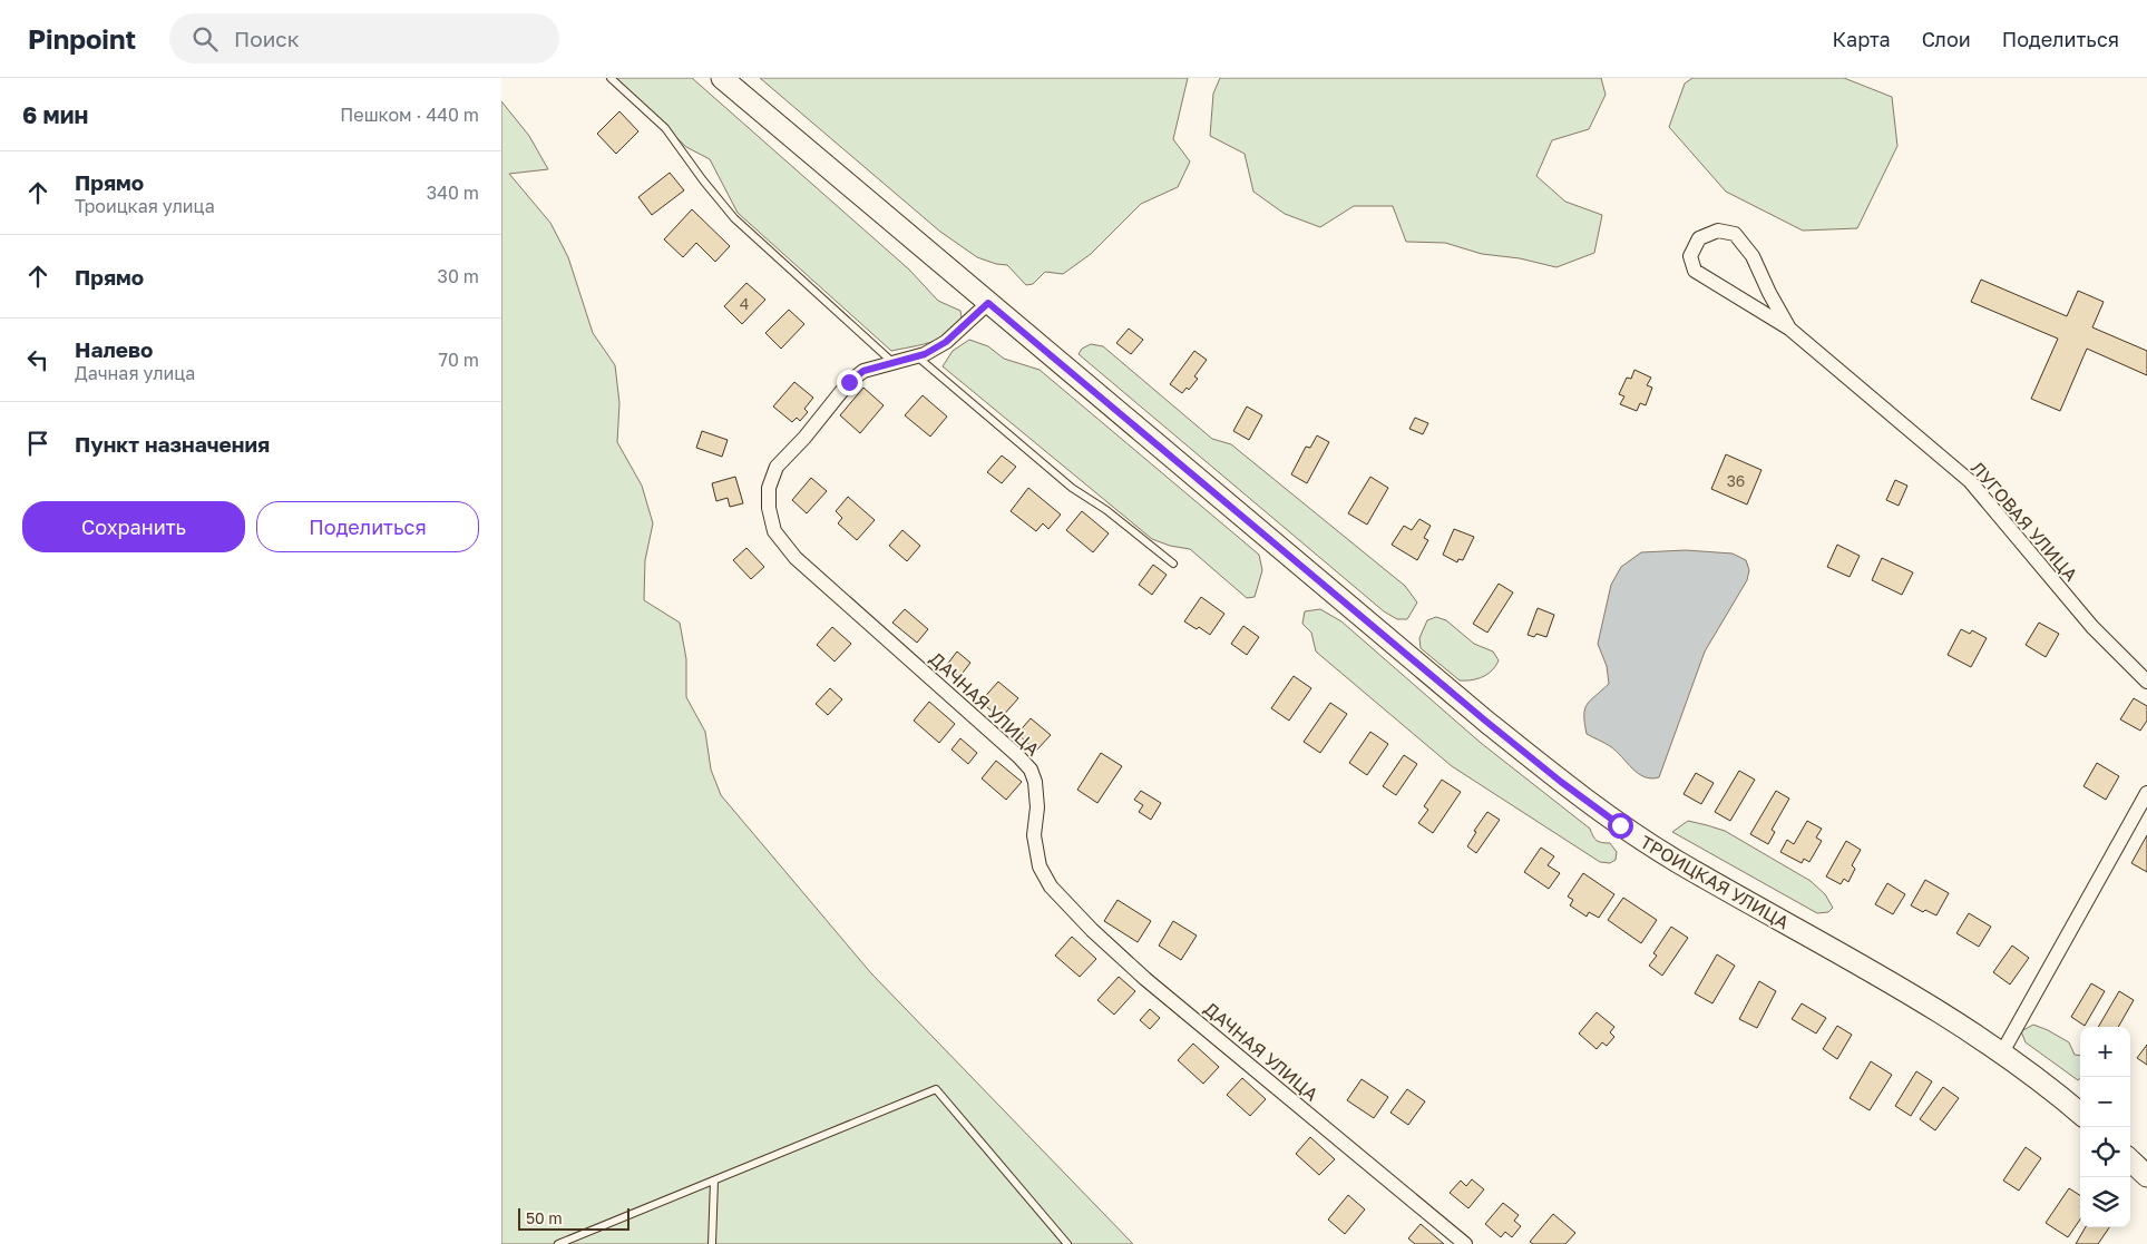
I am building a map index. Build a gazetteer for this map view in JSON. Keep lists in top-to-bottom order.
{
  "streets": {
    "main road": ["ТРОИЦКАЯ УЛИЦА"],
    "street": ["ЛУГОВАЯ УЛИЦА", "ДАЧНАЯ УЛИЦА"]
  },
  "crossings": [
    ["ДАЧНАЯ УЛИЦА", "ТРОИЦКАЯ УЛИЦА"]
  ],
  "house_numbers": ["4", "36"],
  "scale_bar": "50 m",
  "page": {
    "header": "Pinpoint",
    "search": "Поиск",
    "nav": ["Карта", "Слои", "Поделиться"],
    "heading": ["6 мин", "Пешком · 440 m"],
    "list": [
      ["Прямо", "Троицкая улица", "340 m"],
      ["Прямо", "30 m"],
      ["Налево", "Дачная улица", "70 m"],
      "Пункт назначения"
    ],
    "buttons": ["Сохранить", "Поделиться"],
    "map_buttons": ["+", "−"],
    "scale": "50 m"
  }
}
